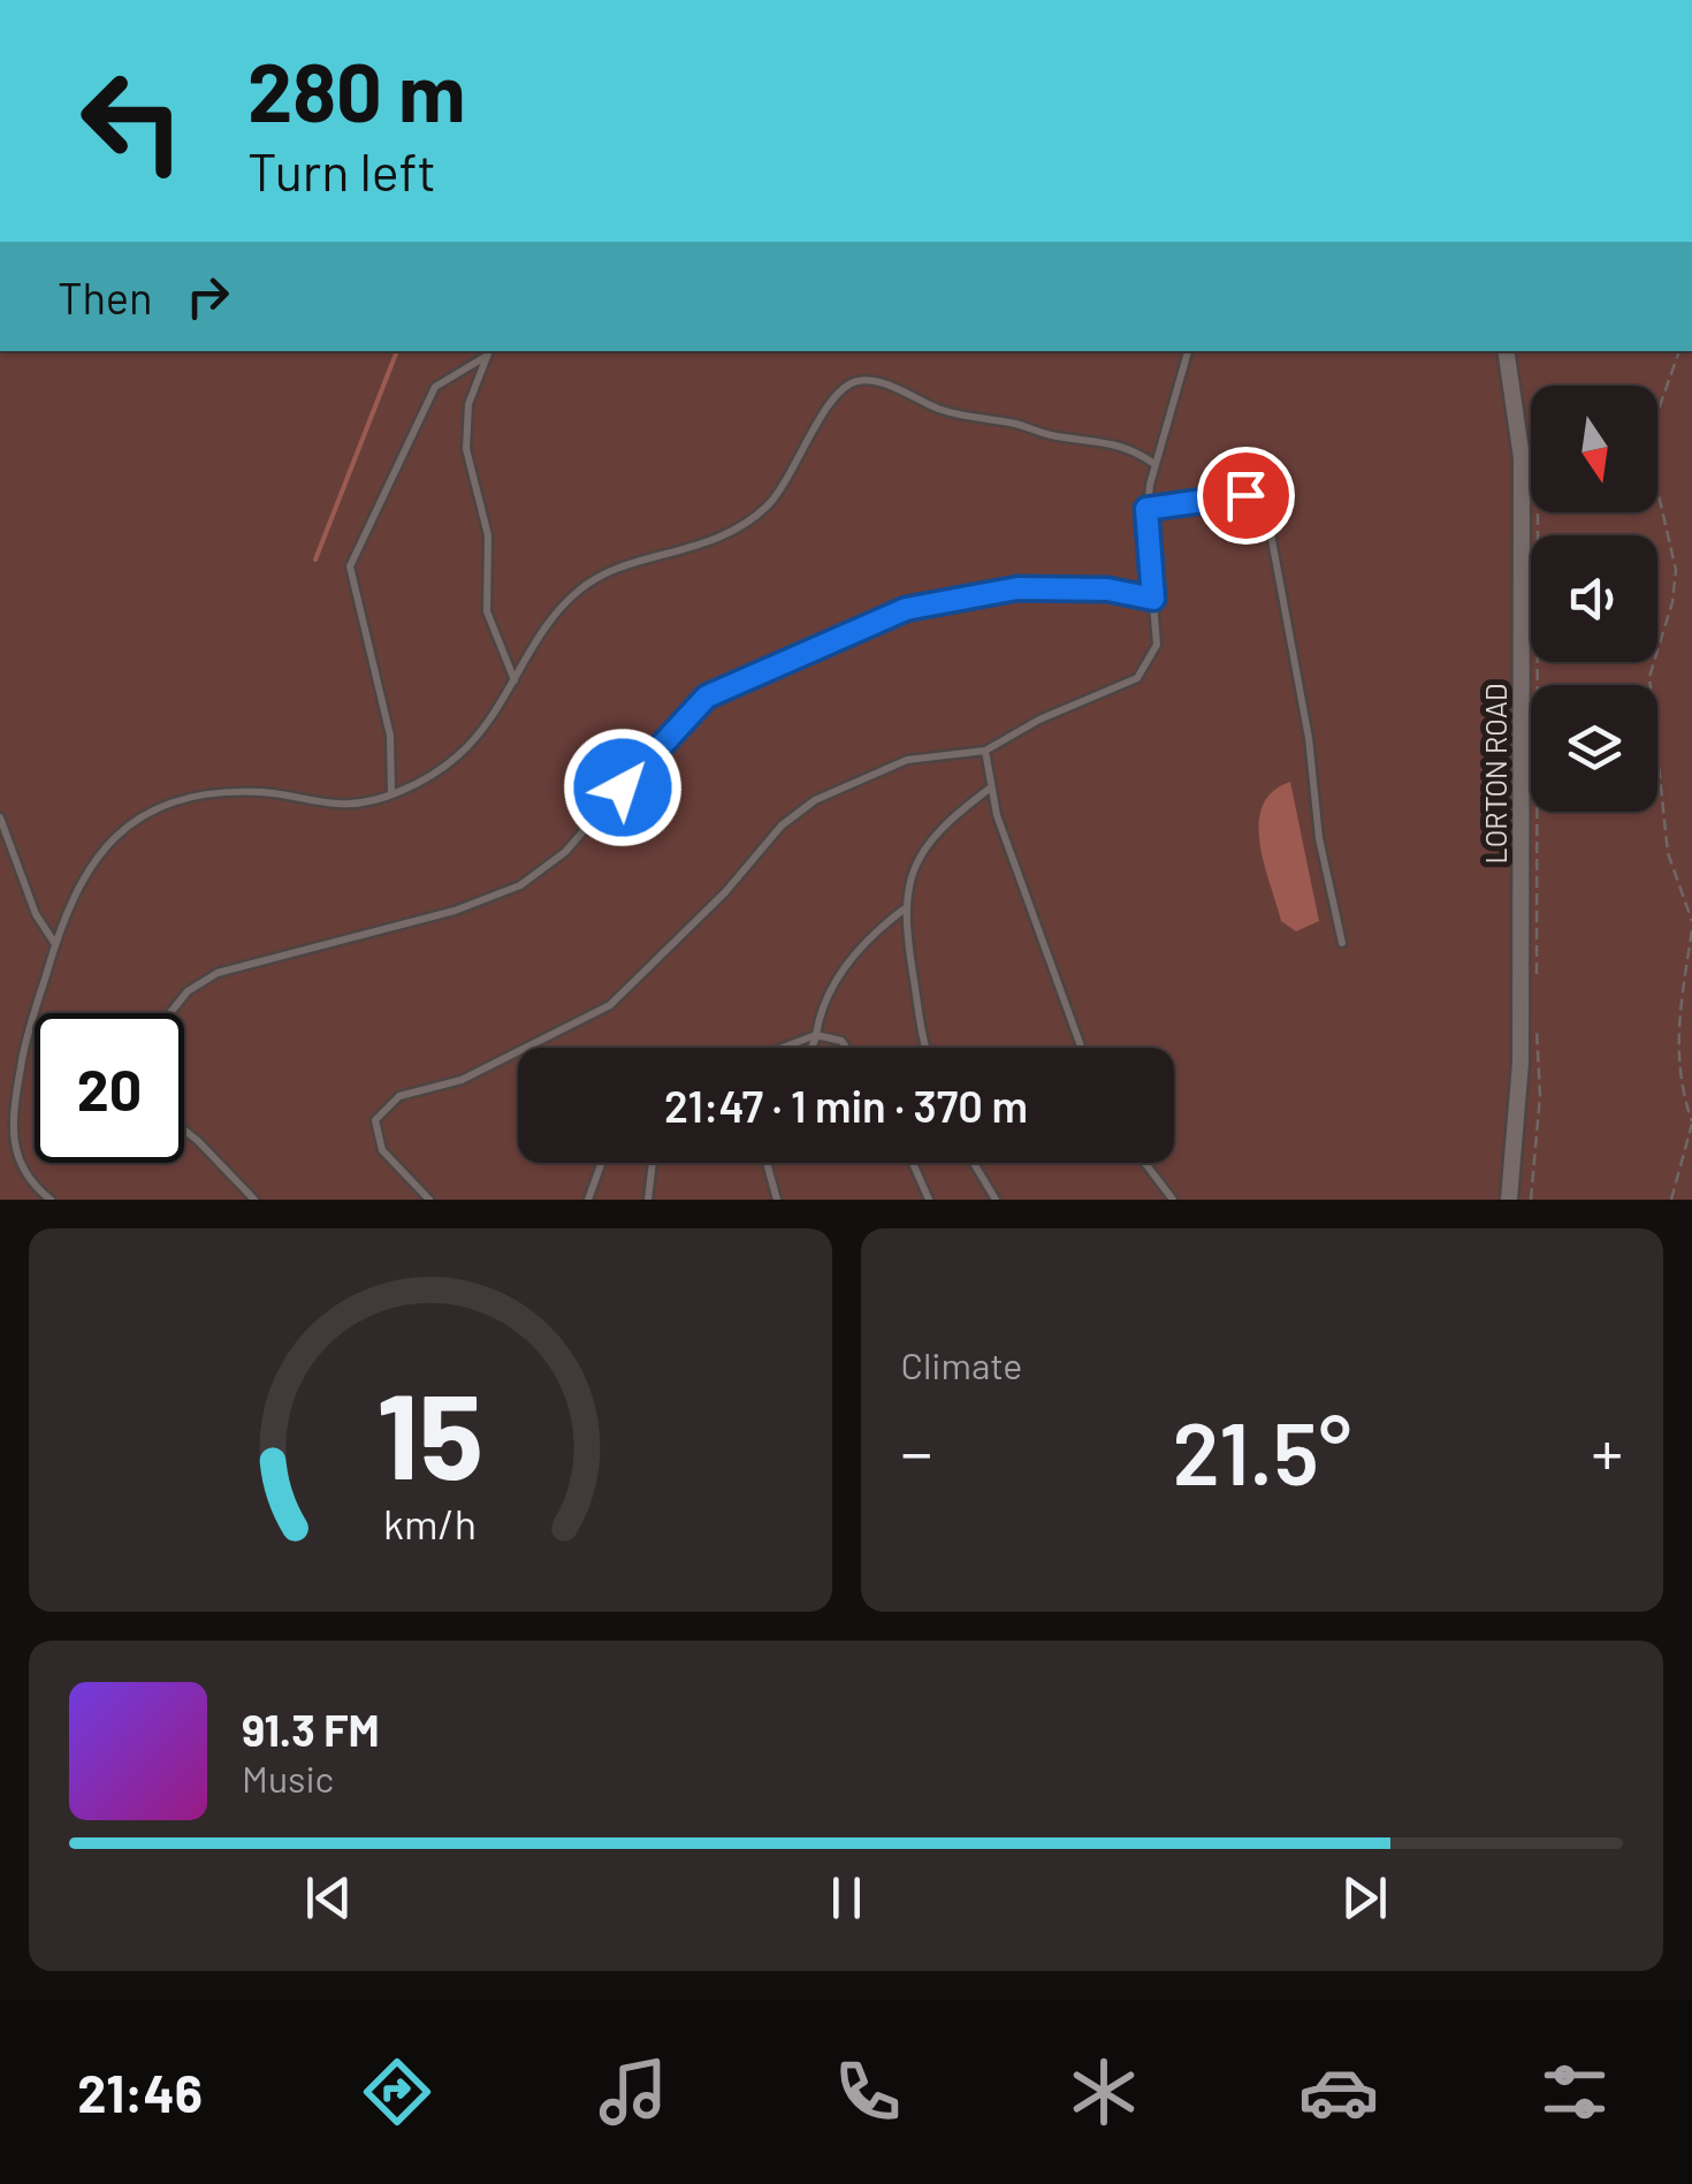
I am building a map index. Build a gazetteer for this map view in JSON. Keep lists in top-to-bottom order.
{
  "streets": {
    "street": ["LORTON ROAD"]
  },
  "north": "bottom",
  "page": {
    "turn": ["280 m", "Turn left"],
    "then": "Then",
    "limit": "20",
    "trip": "21:47 · 1 min · 370 m",
    "tile": "Climate",
    "heat": ["−", "21.5°", "+"],
    "song": ["91.3 FM", "Music"],
    "tabs": "21:46",
    "gauge": ["15", "km/h"]
  }
}
